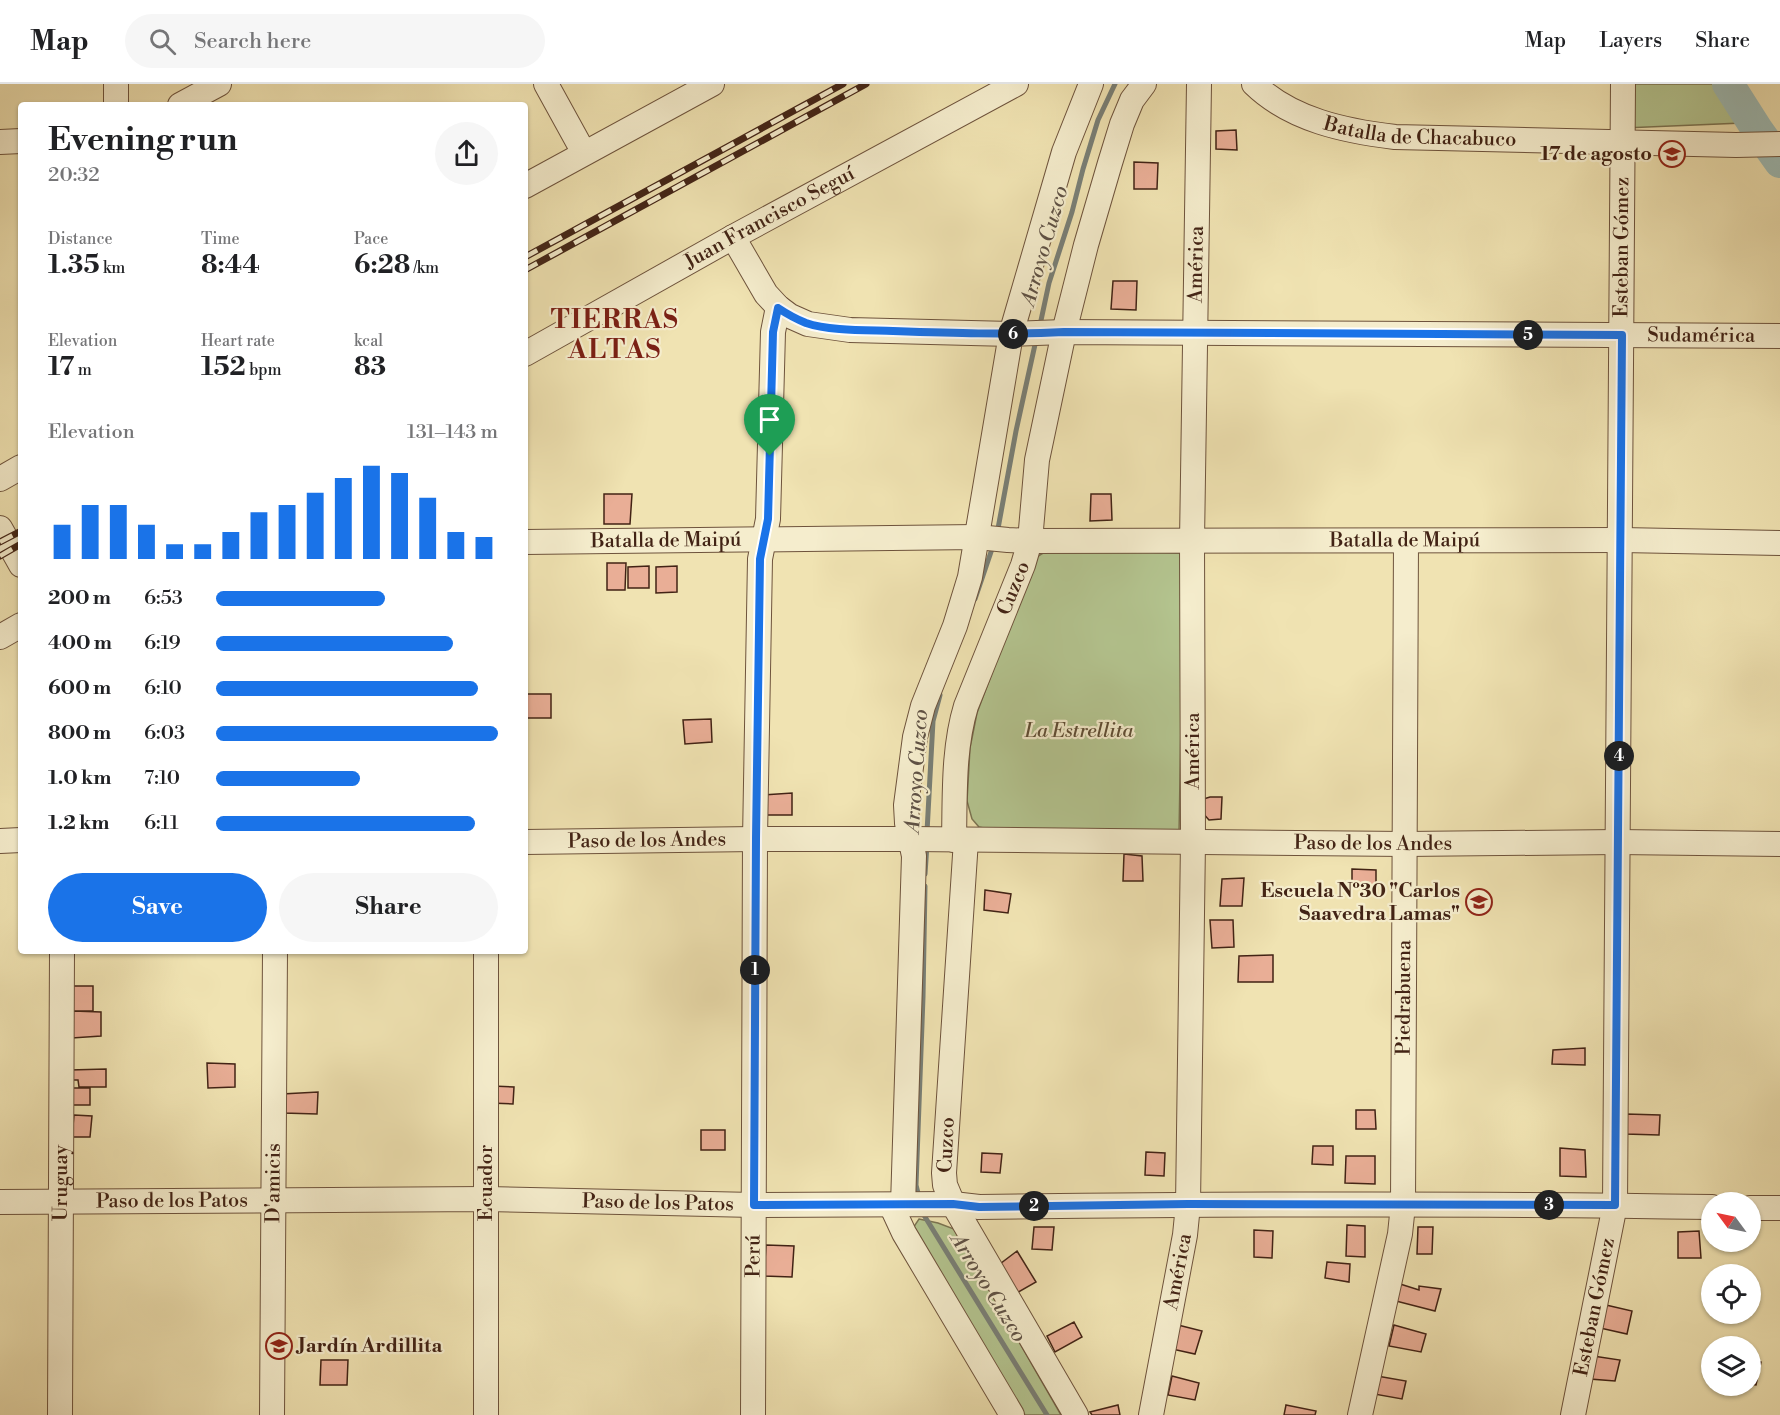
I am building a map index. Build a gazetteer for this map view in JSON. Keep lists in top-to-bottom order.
{
  "streets": {
    "street": [
      "Batalla de Chacabuco",
      "Juan Francisco Seguí",
      "Esteban Gómez",
      "América",
      "Sudamérica",
      "Batalla de Maipú",
      "Cuzco",
      "Paso de los Andes",
      "Piedrabuena",
      "Uruguay",
      "D'amicis",
      "Ecuador",
      "Paso de los Patos",
      "Perú"
    ]
  },
  "crossings": [
    ["Batalla de Chacabuco", "Esteban Gómez"],
    ["Juan Francisco Seguí", "Sudamérica"],
    ["Esteban Gómez", "Sudamérica"],
    ["Esteban Gómez", "Batalla de Maipú"],
    ["Esteban Gómez", "Paso de los Andes"],
    ["Esteban Gómez", "Paso de los Patos"],
    ["América", "Sudamérica"],
    ["América", "Batalla de Maipú"],
    ["América", "Paso de los Andes"],
    ["América", "Paso de los Patos"],
    ["Sudamérica", "Cuzco"],
    ["Sudamérica", "Perú"],
    ["Batalla de Maipú", "Cuzco"],
    ["Batalla de Maipú", "Piedrabuena"],
    ["Batalla de Maipú", "Perú"],
    ["Cuzco", "Paso de los Andes"],
    ["Cuzco", "Paso de los Patos"],
    ["Paso de los Andes", "Piedrabuena"],
    ["Paso de los Andes", "Perú"],
    ["Piedrabuena", "Paso de los Patos"],
    ["Uruguay", "Paso de los Patos"],
    ["D'amicis", "Paso de los Patos"],
    ["Ecuador", "Paso de los Patos"],
    ["Paso de los Patos", "Perú"]
  ],
  "districts": ["TIERRAS ALTAS"],
  "water": ["Arroyo Cuzco"],
  "parks": ["La Estrellita"],
  "places": {
    "school or university": ["17 de agosto", "Escuela Nº30 \"Carlos Saavedra Lamas\"", "Jardín Ardillita"]
  },
  "north": "top left",
  "page": {
    "header": "Map",
    "search": "Search here",
    "nav": ["Map", "Layers", "Share"],
    "heading": ["Evening run", "20:32"],
    "stats": [
      ["Distance", "1.35 km"],
      ["Time", "8:44"],
      ["Pace", "6:28 /km"],
      ["Elevation", "17 m"],
      ["Heart rate", "152 bpm"],
      ["kcal", "83"]
    ],
    "pins": [
      "6",
      "5",
      "4",
      "1",
      "3",
      "2"
    ],
    "chart": ["Elevation", "131–143 m"],
    "list": [
      {
        "name": "200 m",
        "note": "6:53"
      },
      {
        "name": "400 m",
        "note": "6:19"
      },
      {
        "name": "600 m",
        "note": "6:10"
      },
      {
        "name": "800 m",
        "note": "6:03"
      },
      {
        "name": "1.0 km",
        "note": "7:10"
      },
      {
        "name": "1.2 km",
        "note": "6:11"
      }
    ],
    "buttons": ["Save", "Share"]
  }
}
